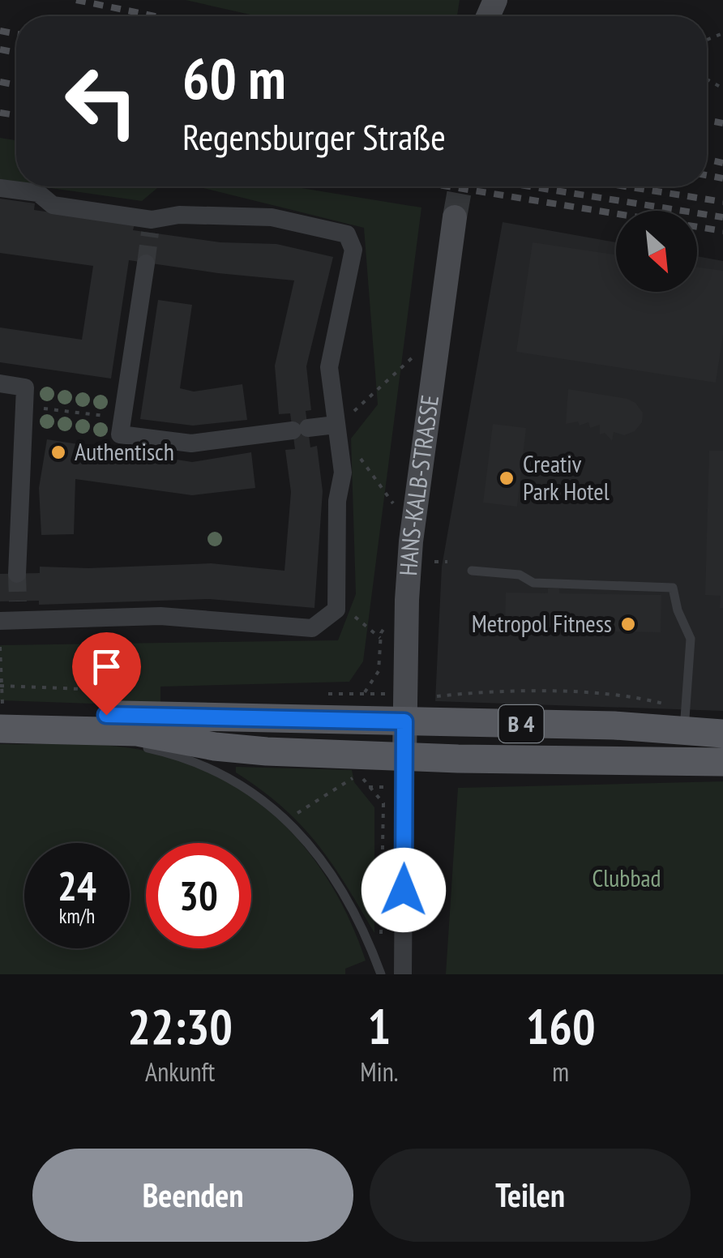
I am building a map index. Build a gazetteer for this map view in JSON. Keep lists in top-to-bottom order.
{
  "streets": {
    "main road": ["HANS-KALB-STRASSE", "B 4"]
  },
  "crossings": [
    ["HANS-KALB-STRASSE", "B 4"]
  ],
  "parks": ["Clubbad"],
  "places": ["Authentisch", "Creativ Park Hotel", "Metropol Fitness"],
  "north": "bottom right",
  "page": {
    "turn": ["60 m", "Regensburger Straße"],
    "speed": "24 km/h",
    "limit": "30",
    "eta": [
      "22:30",
      "Ankunft",
      "1",
      "Min.",
      "160",
      "m"
    ],
    "buttons": ["Beenden", "Teilen"]
  }
}
